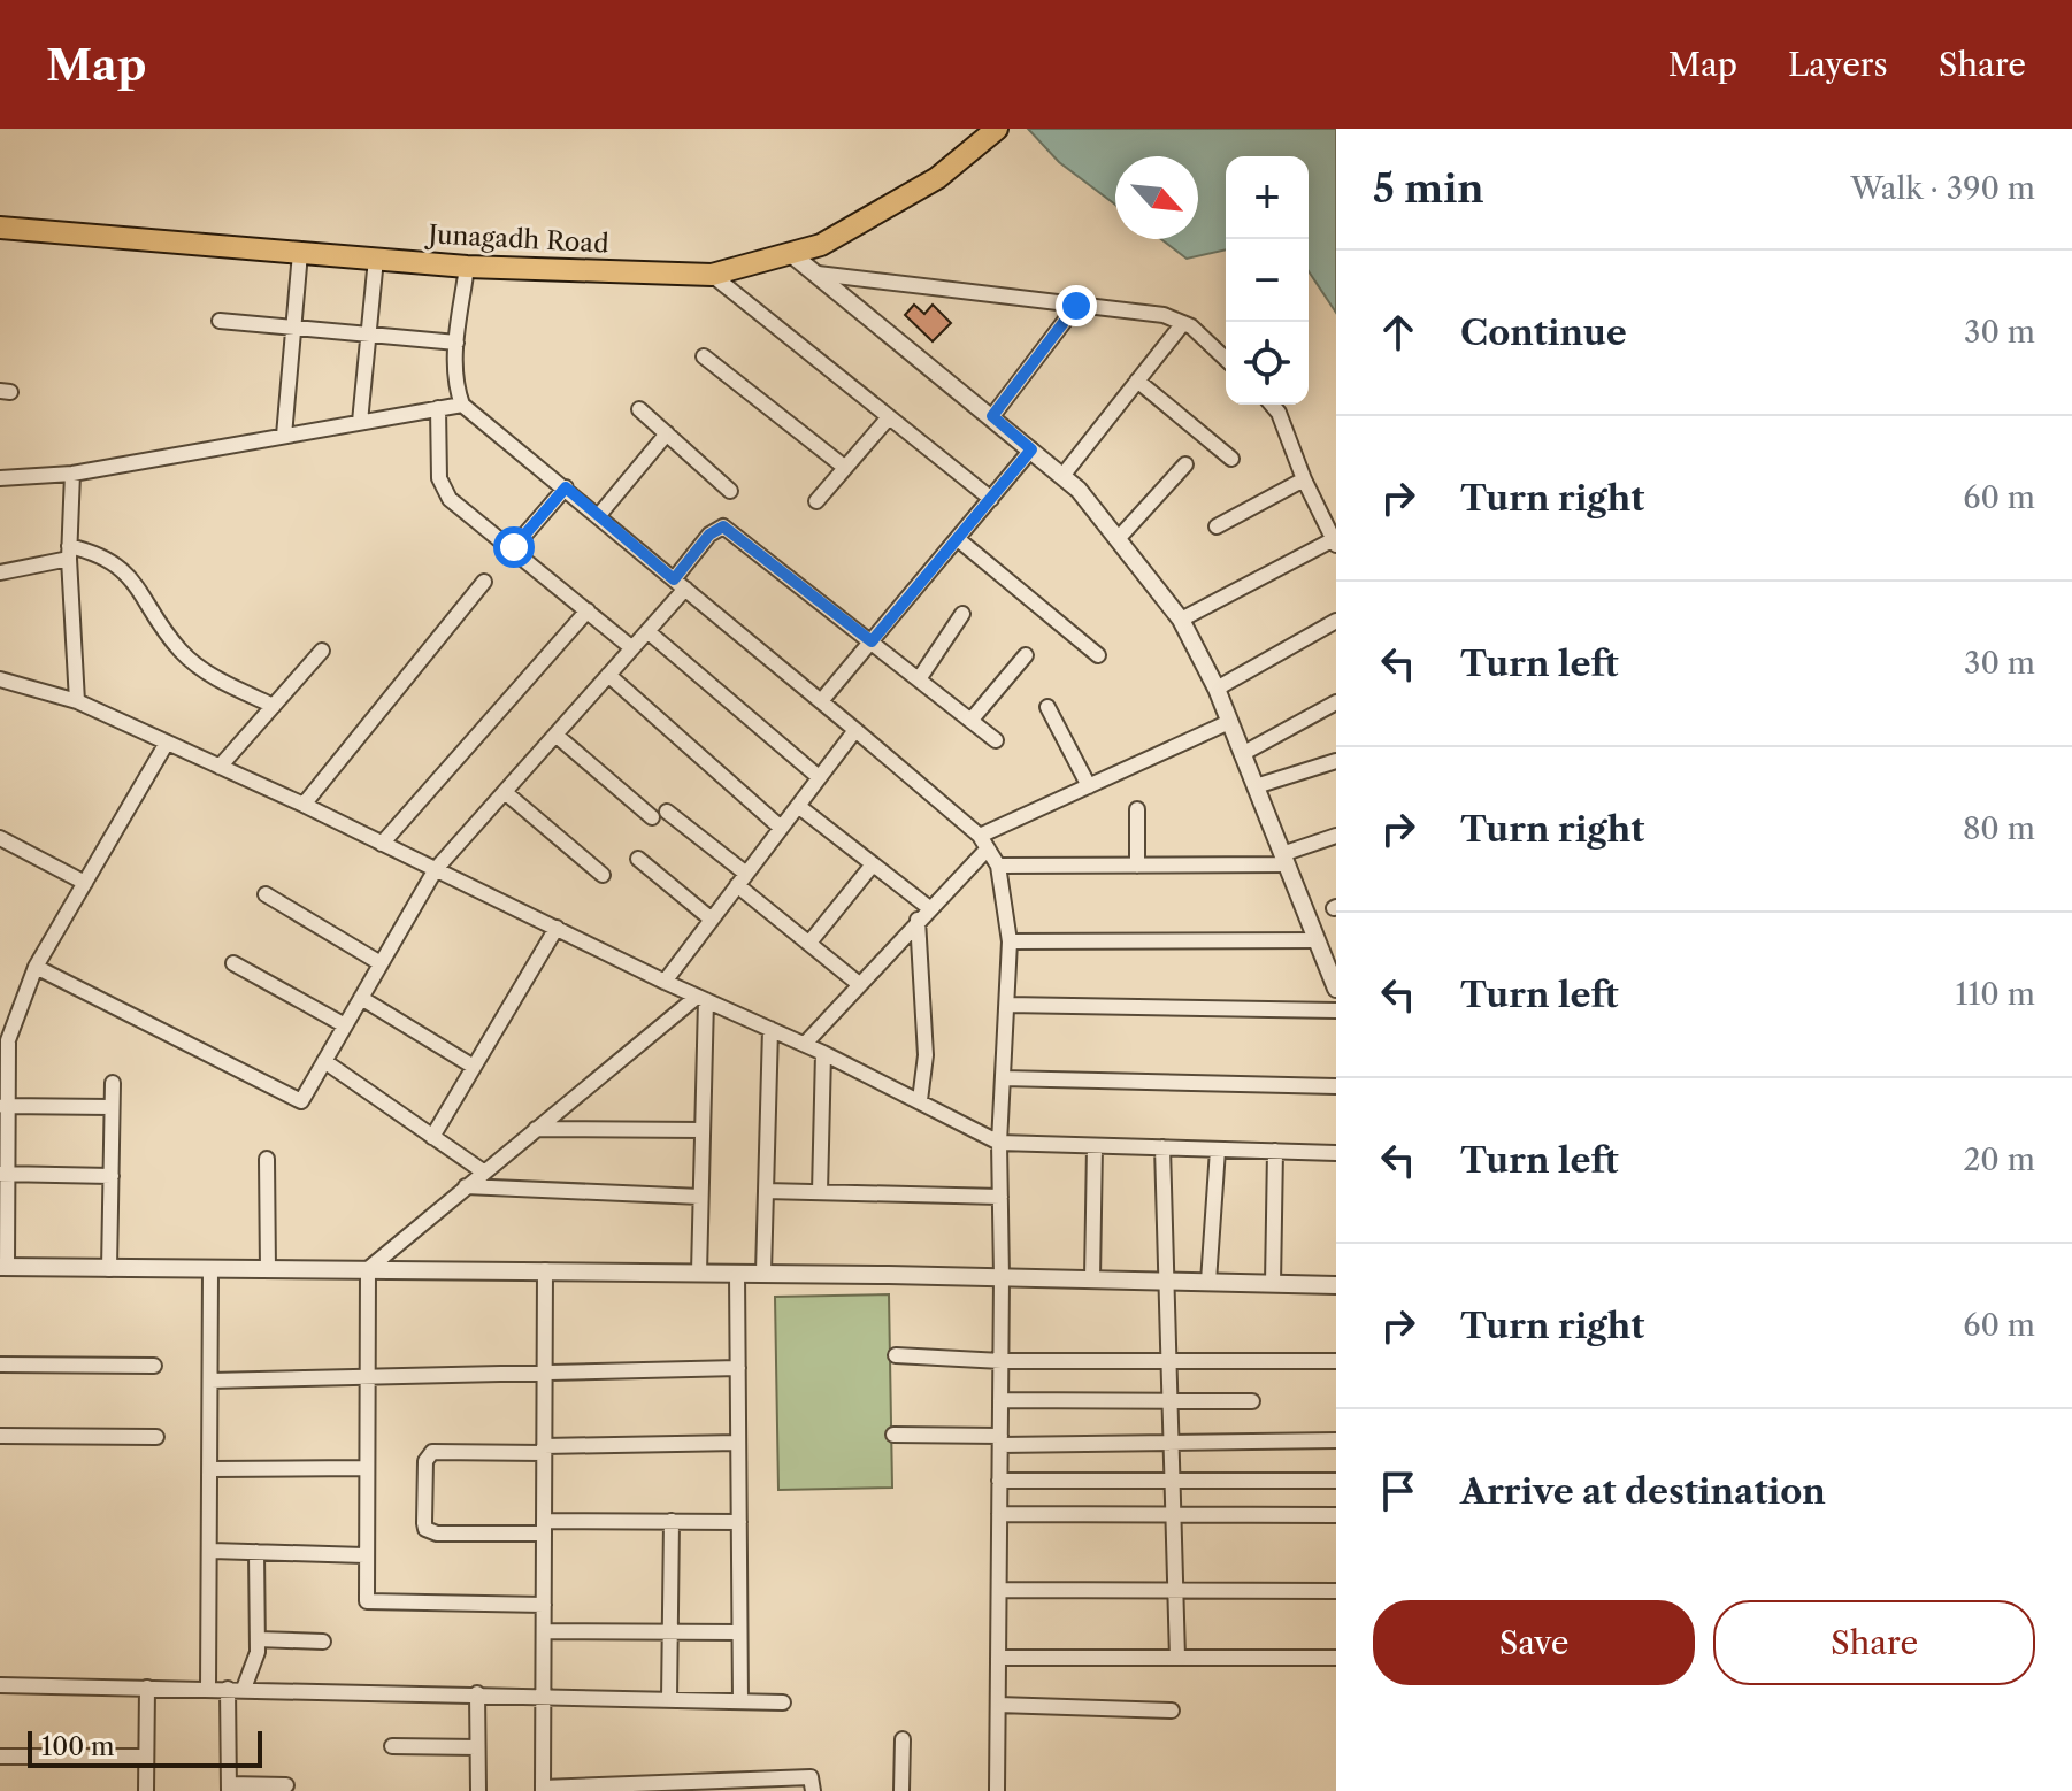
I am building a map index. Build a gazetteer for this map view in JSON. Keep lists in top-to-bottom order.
{
  "streets": {
    "main road": ["Junagadh Road"]
  },
  "scale_bar": "100 m",
  "north": "bottom right",
  "page": {
    "header": "Map",
    "nav": ["Map", "Layers", "Share"],
    "heading": ["5 min", "Walk · 390 m"],
    "map_buttons": ["+", "−"],
    "list": [
      ["Continue", "30 m"],
      ["Turn right", "60 m"],
      ["Turn left", "30 m"],
      ["Turn right", "80 m"],
      ["Turn left", "110 m"],
      ["Turn left", "20 m"],
      ["Turn right", "60 m"],
      "Arrive at destination"
    ],
    "buttons": ["Save", "Share"],
    "scale": "100 m"
  }
}
